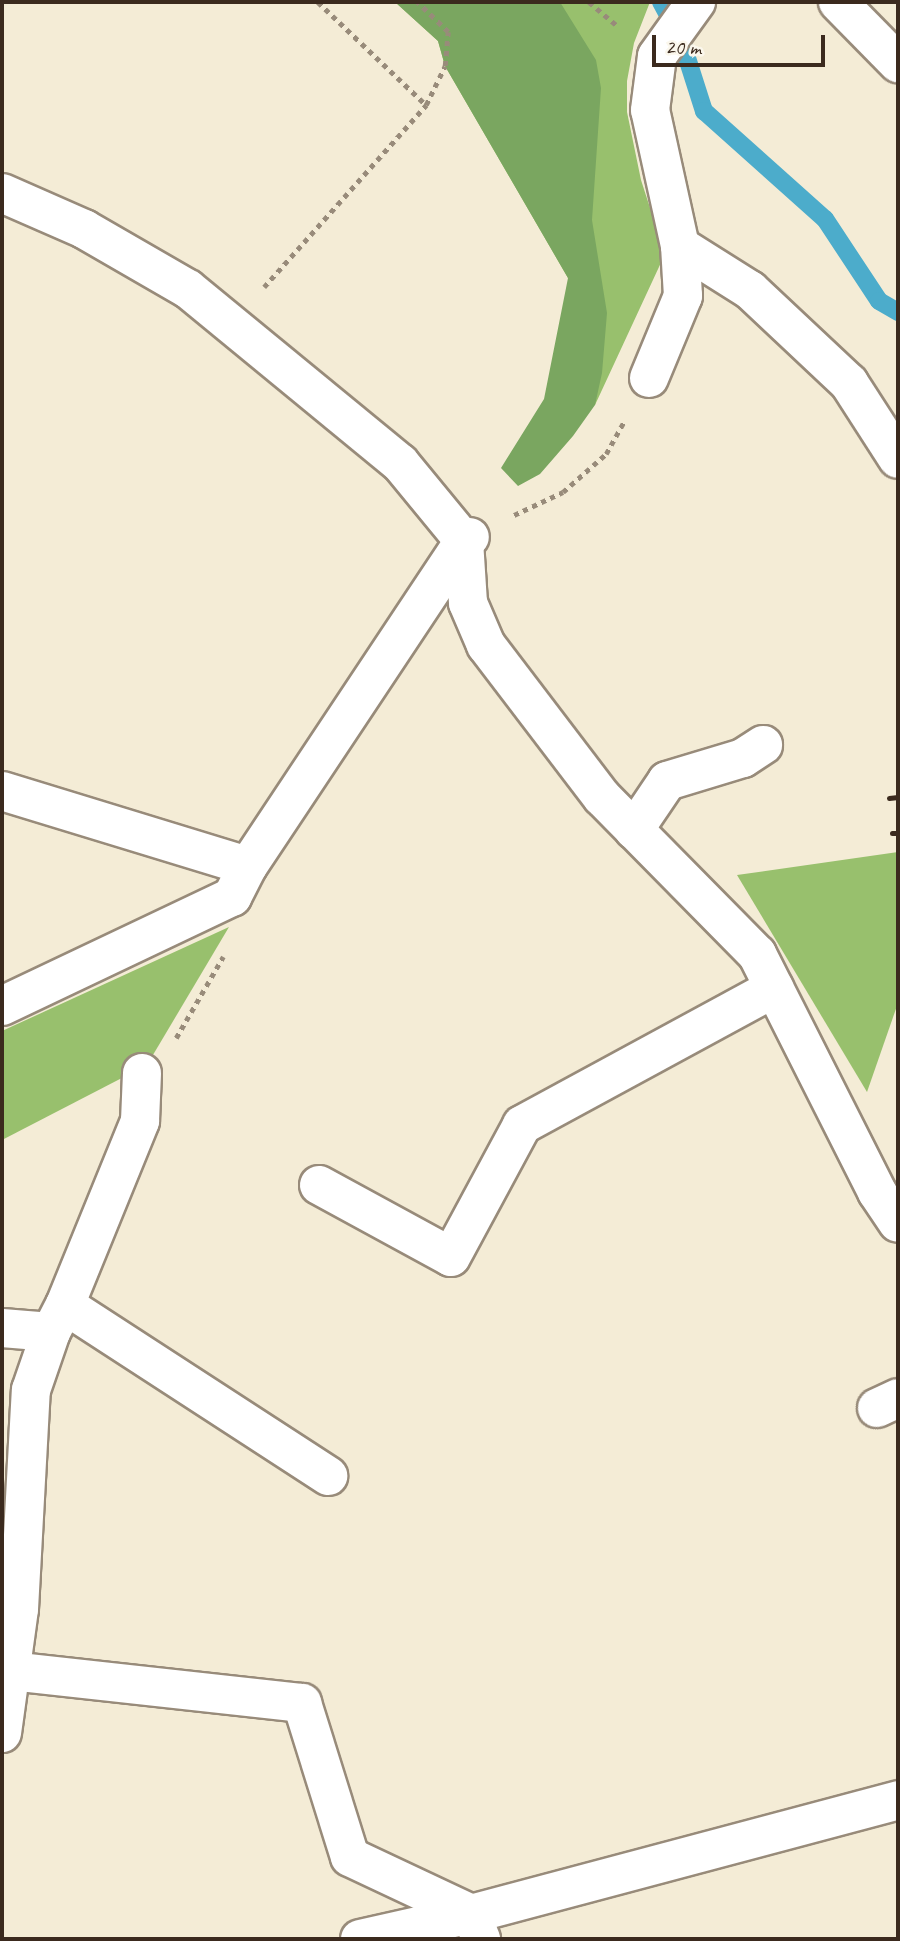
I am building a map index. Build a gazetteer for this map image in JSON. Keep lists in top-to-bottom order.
{
  "scale_bar": "20 m"
}
